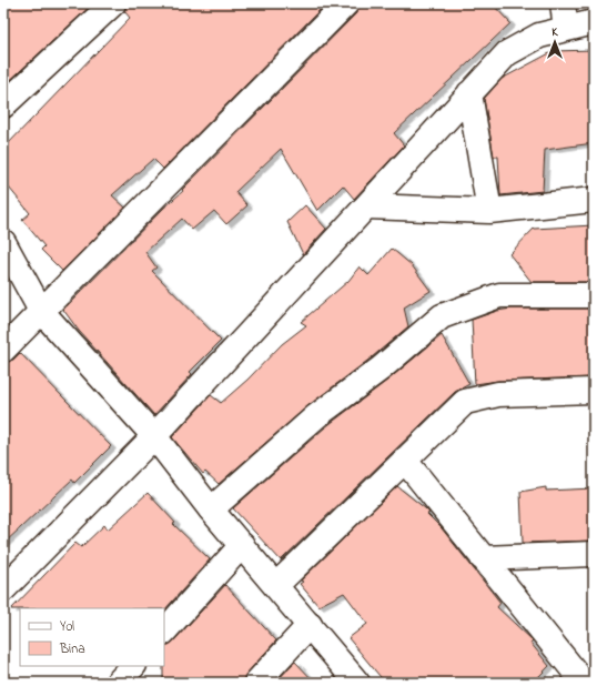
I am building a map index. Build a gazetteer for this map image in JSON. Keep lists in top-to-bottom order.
{
  "legend": ["Yol", "Bina"],
  "north": "top"
}
